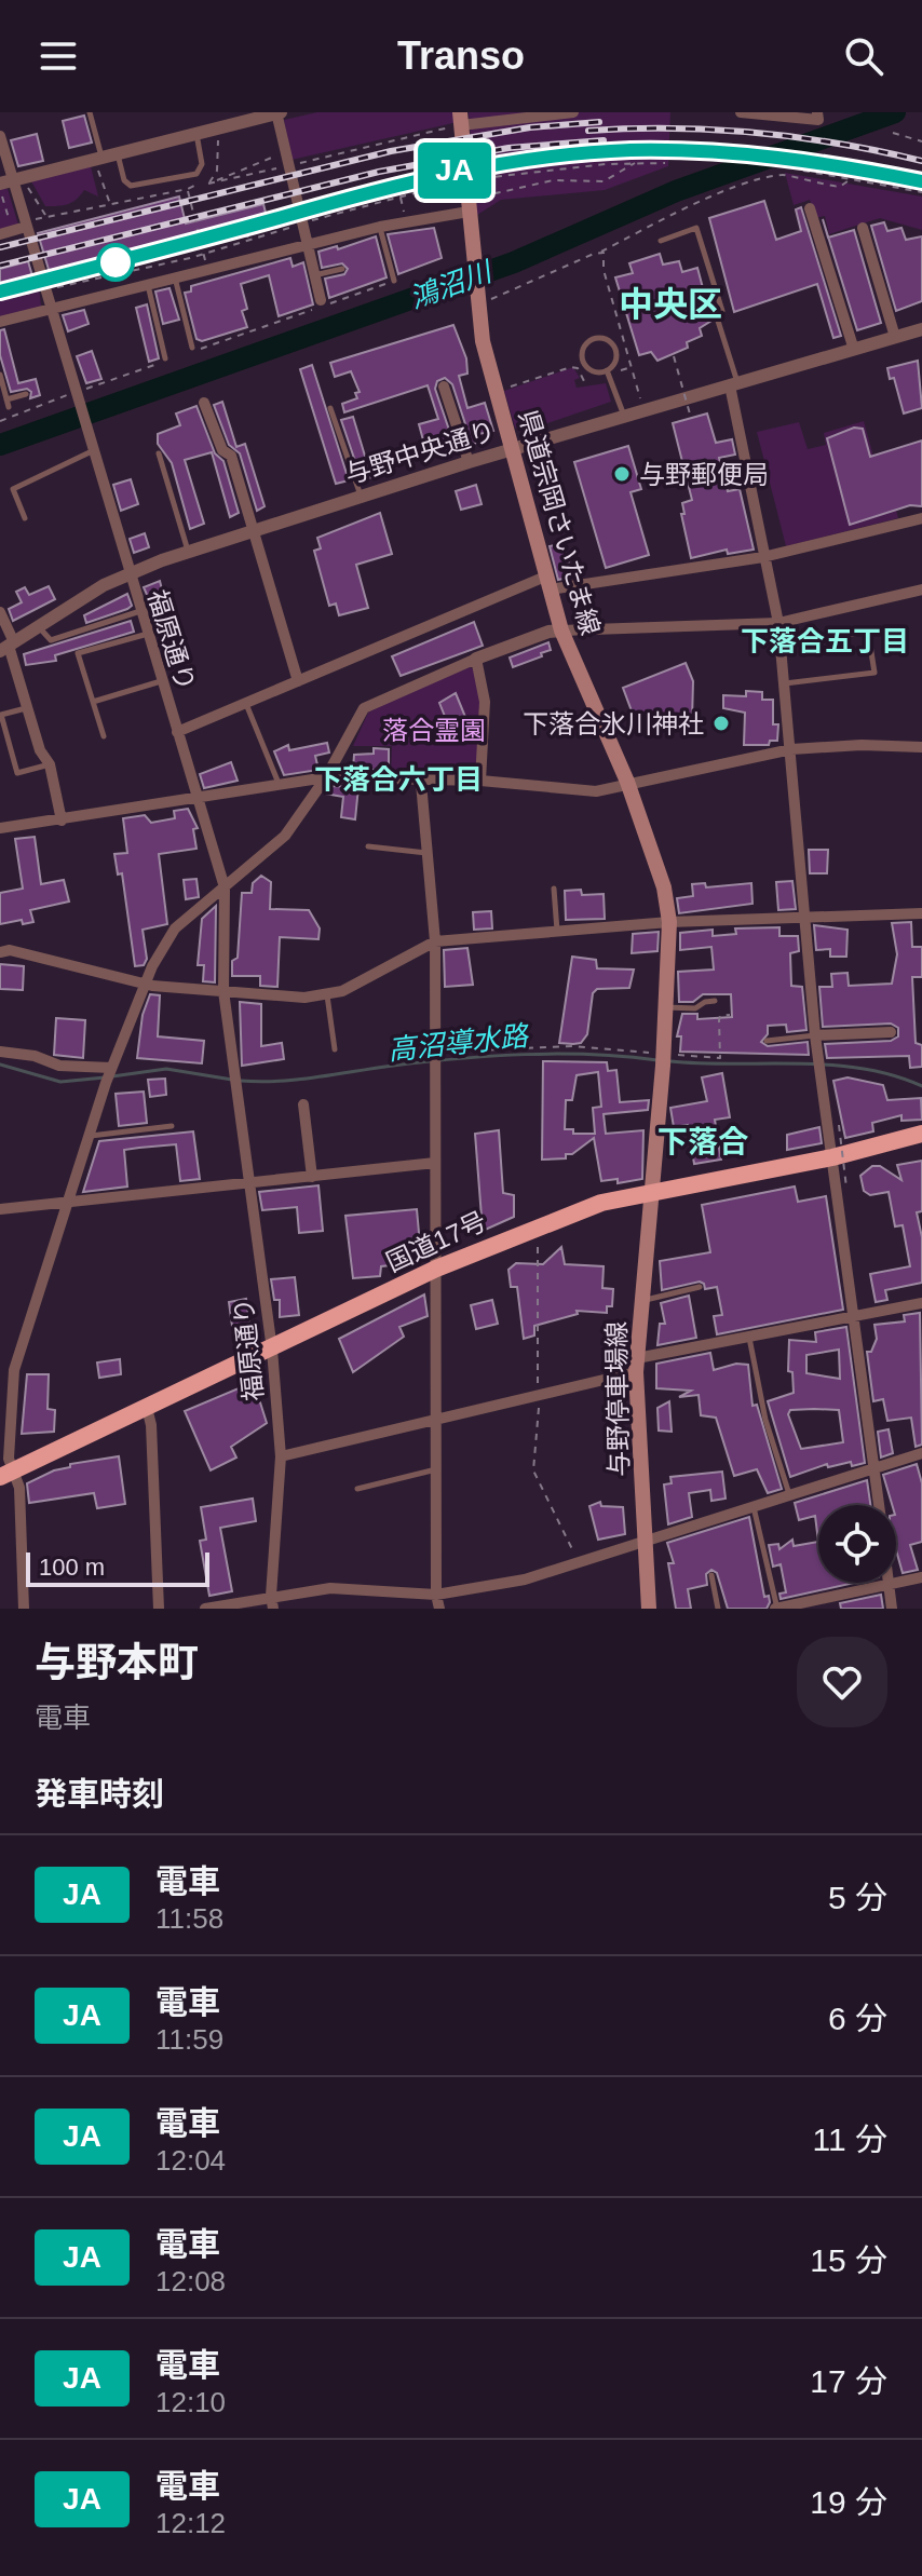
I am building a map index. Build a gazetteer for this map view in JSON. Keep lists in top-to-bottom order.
{
  "streets": {
    "highway": ["国道17号"],
    "main road": ["県道宗岡さいたま線", "与野停車場線"],
    "street": ["与野中央通り", "福原通り"]
  },
  "crossings": [
    ["与野中央通り", "県道宗岡さいたま線"],
    ["与野中央通り", "福原通り"],
    ["県道宗岡さいたま線", "国道17号"],
    ["県道宗岡さいたま線", "与野停車場線"],
    ["福原通り", "国道17号"],
    ["国道17号", "与野停車場線"]
  ],
  "districts": [
    "中央区",
    "下落合五丁目",
    "下落合六丁目",
    "下落合"
  ],
  "water": ["鴻沼川", "高沼導水路"],
  "parks": ["落合霊園"],
  "places": ["与野郵便局", "下落合氷川神社"],
  "scale_bar": "100 m",
  "page": {
    "header": "Transo",
    "on_map": "JA",
    "scale": "100 m",
    "heading": [
      ["与野本町", "電車"],
      "発車時刻"
    ],
    "list": [
      {
        "mark": "JA",
        "name": "電車",
        "note": "11:58",
        "value": "5 分"
      },
      {
        "mark": "JA",
        "name": "電車",
        "note": "11:59",
        "value": "6 分"
      },
      {
        "mark": "JA",
        "name": "電車",
        "note": "12:04",
        "value": "11 分"
      },
      {
        "mark": "JA",
        "name": "電車",
        "note": "12:08",
        "value": "15 分"
      },
      {
        "mark": "JA",
        "name": "電車",
        "note": "12:10",
        "value": "17 分"
      },
      {
        "mark": "JA",
        "name": "電車",
        "note": "12:12",
        "value": "19 分"
      }
    ]
  }
}
